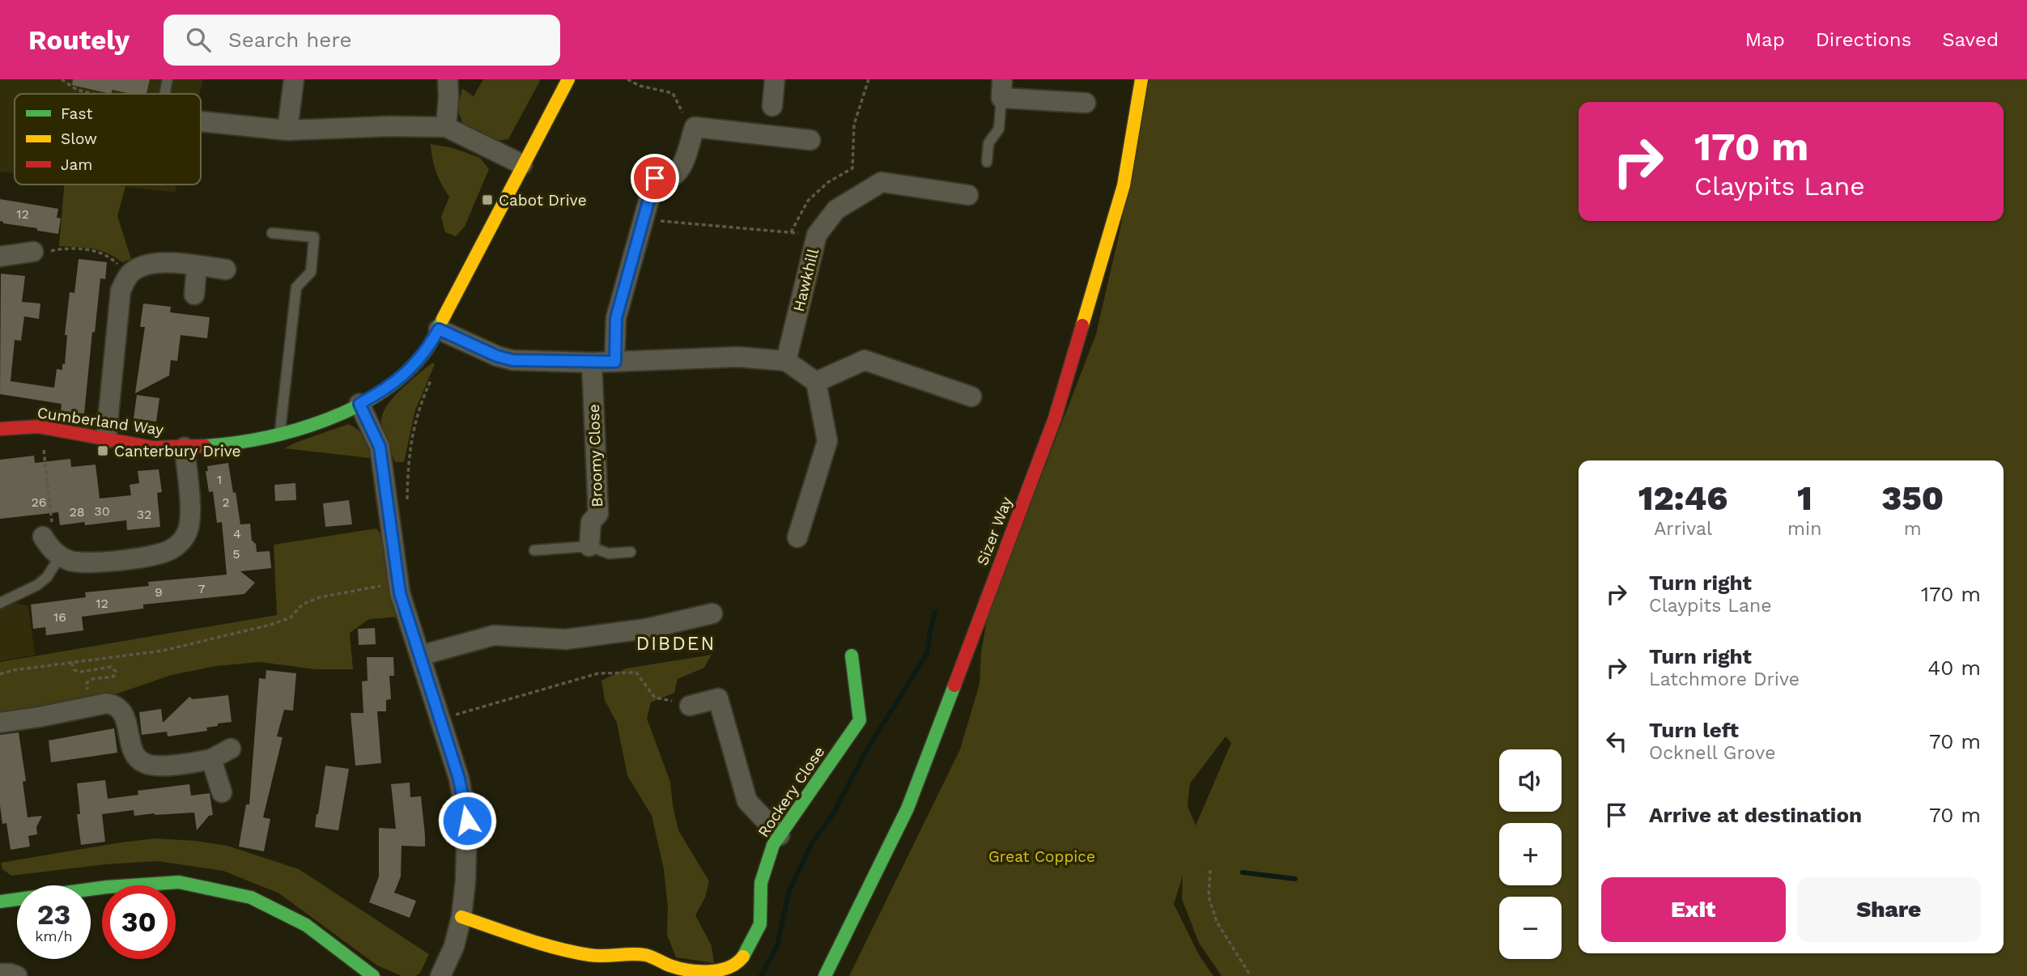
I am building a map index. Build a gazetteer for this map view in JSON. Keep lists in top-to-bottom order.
{
  "streets": {
    "street": [
      "Hawkhill",
      "Cumberland Way",
      "Broomy Close",
      "Sizer Way",
      "Rockery Close"
    ]
  },
  "districts": ["DIBDEN"],
  "parks": ["Great Coppice"],
  "places": {
    "transit": ["Cabot Drive", "Canterbury Drive"]
  },
  "house_numbers": [
    "12",
    "1",
    "26",
    "2",
    "30",
    "28",
    "32",
    "4",
    "5",
    "7",
    "9",
    "12",
    "16"
  ],
  "legend": ["Fast", "Slow", "Jam"],
  "page": {
    "header": "Routely",
    "search": "Search here",
    "nav": ["Map", "Directions", "Saved"],
    "turn": ["170 m", "Claypits Lane"],
    "eta": [
      "12:46",
      "Arrival",
      "1",
      "min",
      "350",
      "m"
    ],
    "list": [
      {
        "name": "Turn right",
        "note": "Claypits Lane",
        "value": "170 m"
      },
      {
        "name": "Turn right",
        "note": "Latchmore Drive",
        "value": "40 m"
      },
      {
        "name": "Turn left",
        "note": "Ocknell Grove",
        "value": "70 m"
      },
      {
        "name": "Arrive at destination",
        "value": "70 m"
      }
    ],
    "map_buttons": ["+", "−"],
    "buttons": ["Exit", "Share"],
    "speed": "23 km/h",
    "limit": "30"
  }
}
